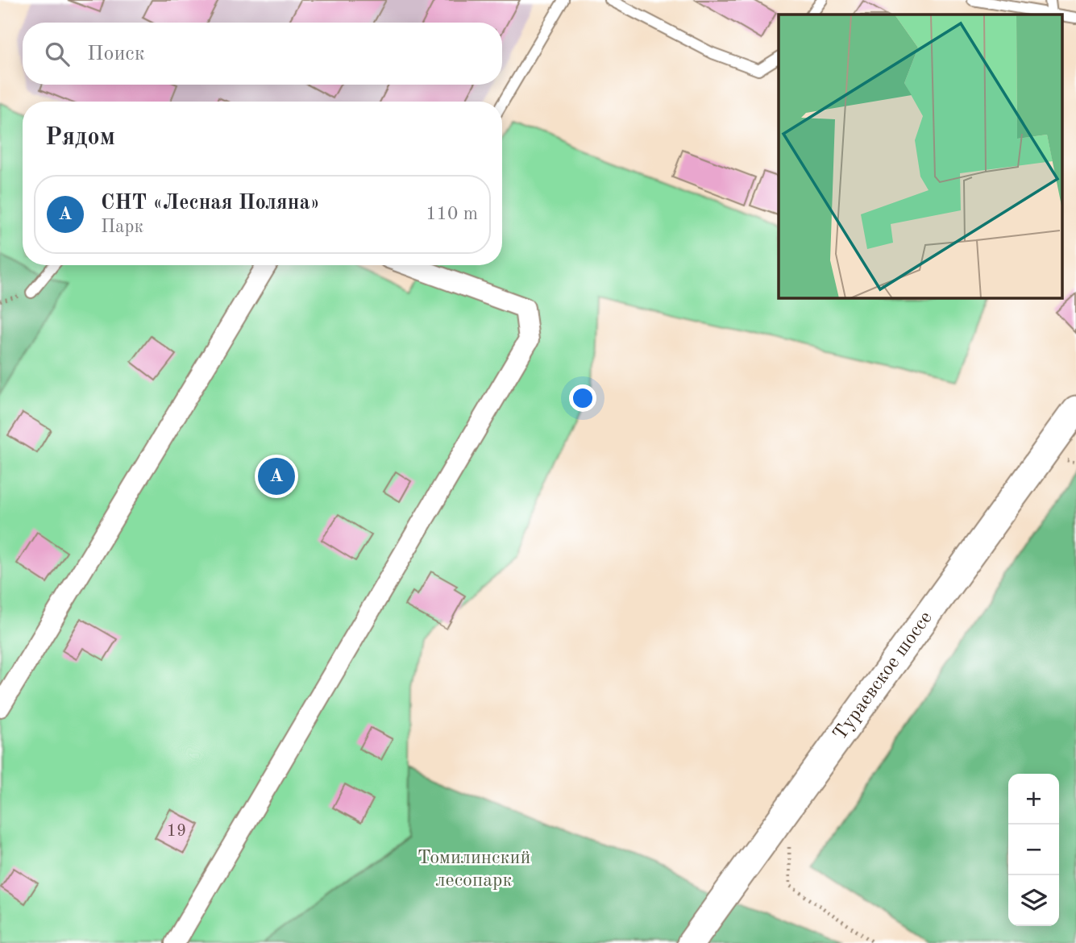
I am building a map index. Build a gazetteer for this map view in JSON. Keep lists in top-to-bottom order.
{
  "streets": {
    "main road": ["Тураевское шоссе"]
  },
  "parks": ["Томилинский лесопарк"],
  "house_numbers": ["19"],
  "page": {
    "search": "Поиск",
    "heading": "Рядом",
    "list": [
      {
        "mark": "A",
        "name": "СНТ «Лесная Поляна»",
        "note": "Парк",
        "value": "110 m"
      }
    ],
    "pins": "A",
    "map_buttons": ["+", "−"]
  }
}
